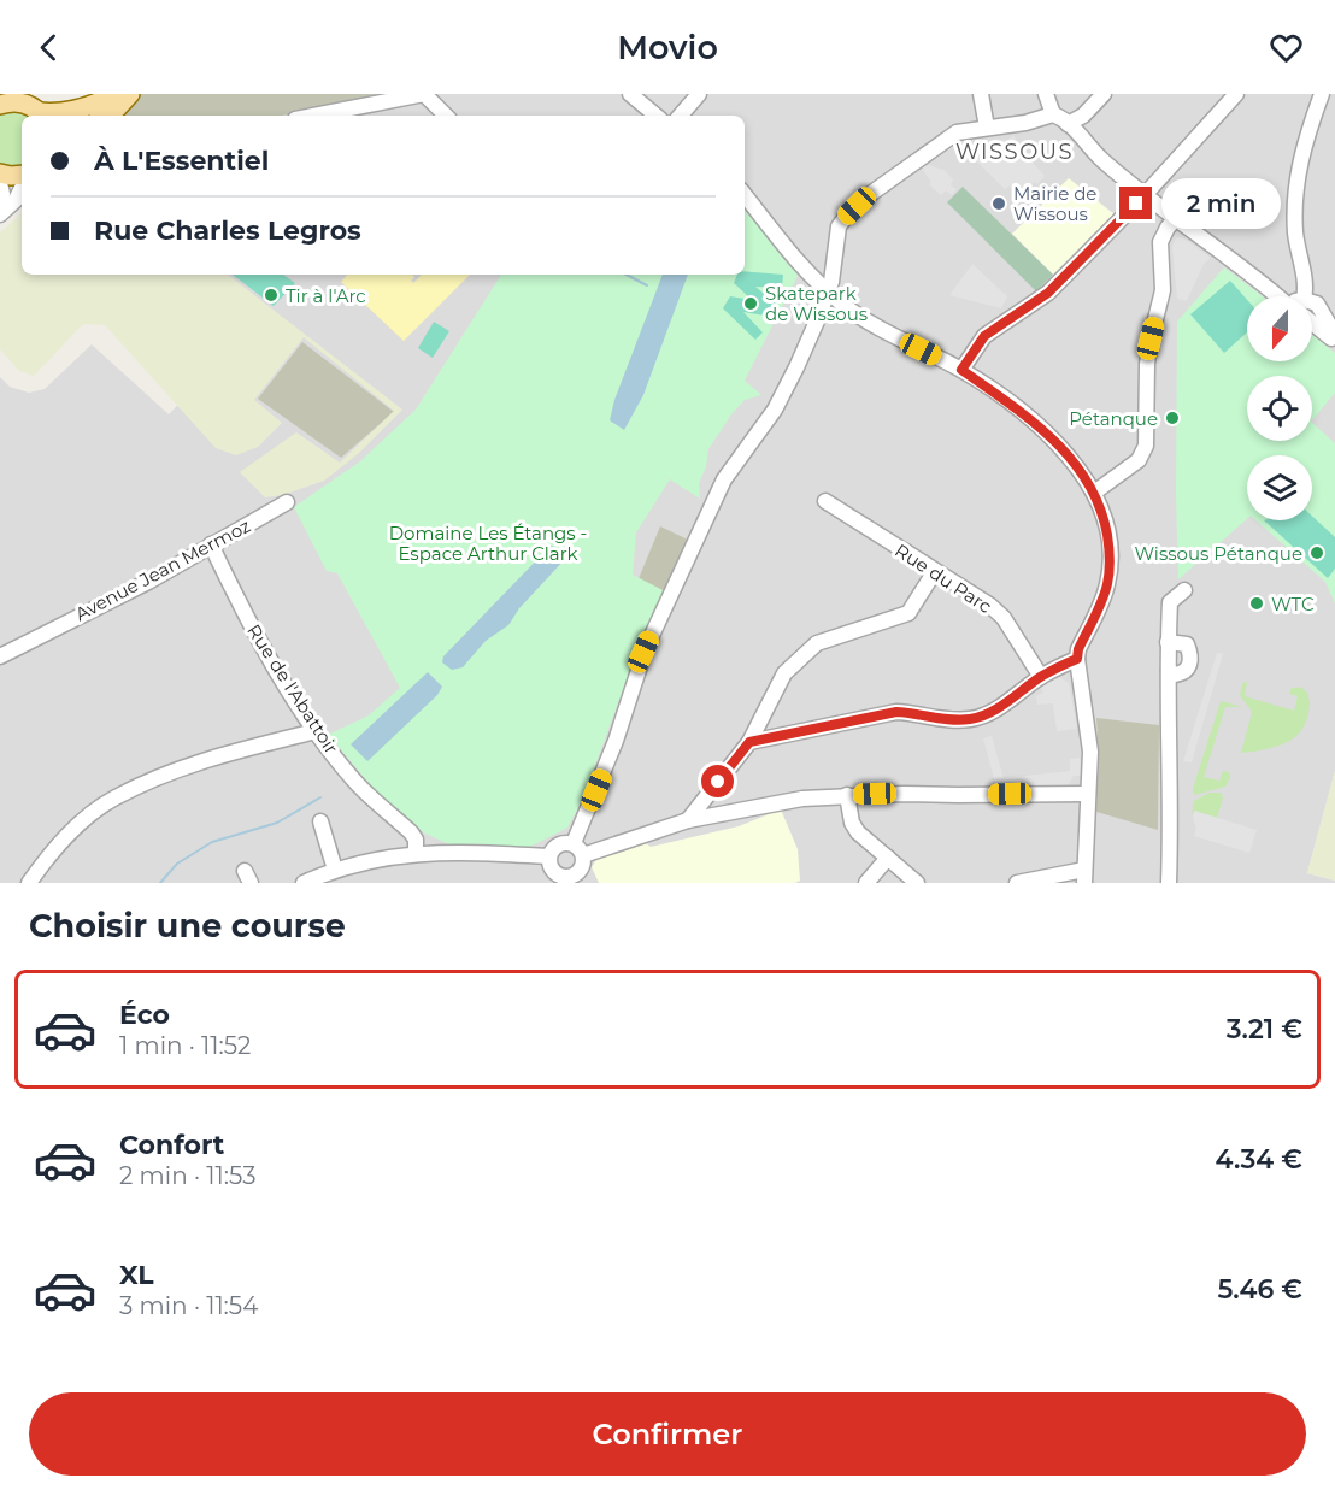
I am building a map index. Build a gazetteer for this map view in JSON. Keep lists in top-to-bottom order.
{
  "streets": {
    "street": ["Avenue Jean Mermoz", "Rue du Parc", "Rue de l'Abattoir"]
  },
  "crossings": [
    ["Avenue Jean Mermoz", "Rue de l'Abattoir"]
  ],
  "districts": ["WISSOUS"],
  "parks": ["Domaine Les Étangs - Espace Arthur Clark"],
  "places": [
    "Mairie de Wissous",
    "Tir à l'Arc",
    "Skatepark de Wissous",
    "Pétanque",
    "Wissous Pétanque",
    "WTC"
  ],
  "north": "bottom",
  "page": {
    "header": "Movio",
    "banner": ["À L'Essentiel", "Rue Charles Legros"],
    "bubble": "2 min",
    "heading": "Choisir une course",
    "list": [
      {
        "name": "Éco",
        "note": "1 min · 11:52",
        "value": "3.21 €"
      },
      {
        "name": "Confort",
        "note": "2 min · 11:53",
        "value": "4.34 €"
      },
      {
        "name": "XL",
        "note": "3 min · 11:54",
        "value": "5.46 €"
      }
    ],
    "buttons": "Confirmer"
  }
}
